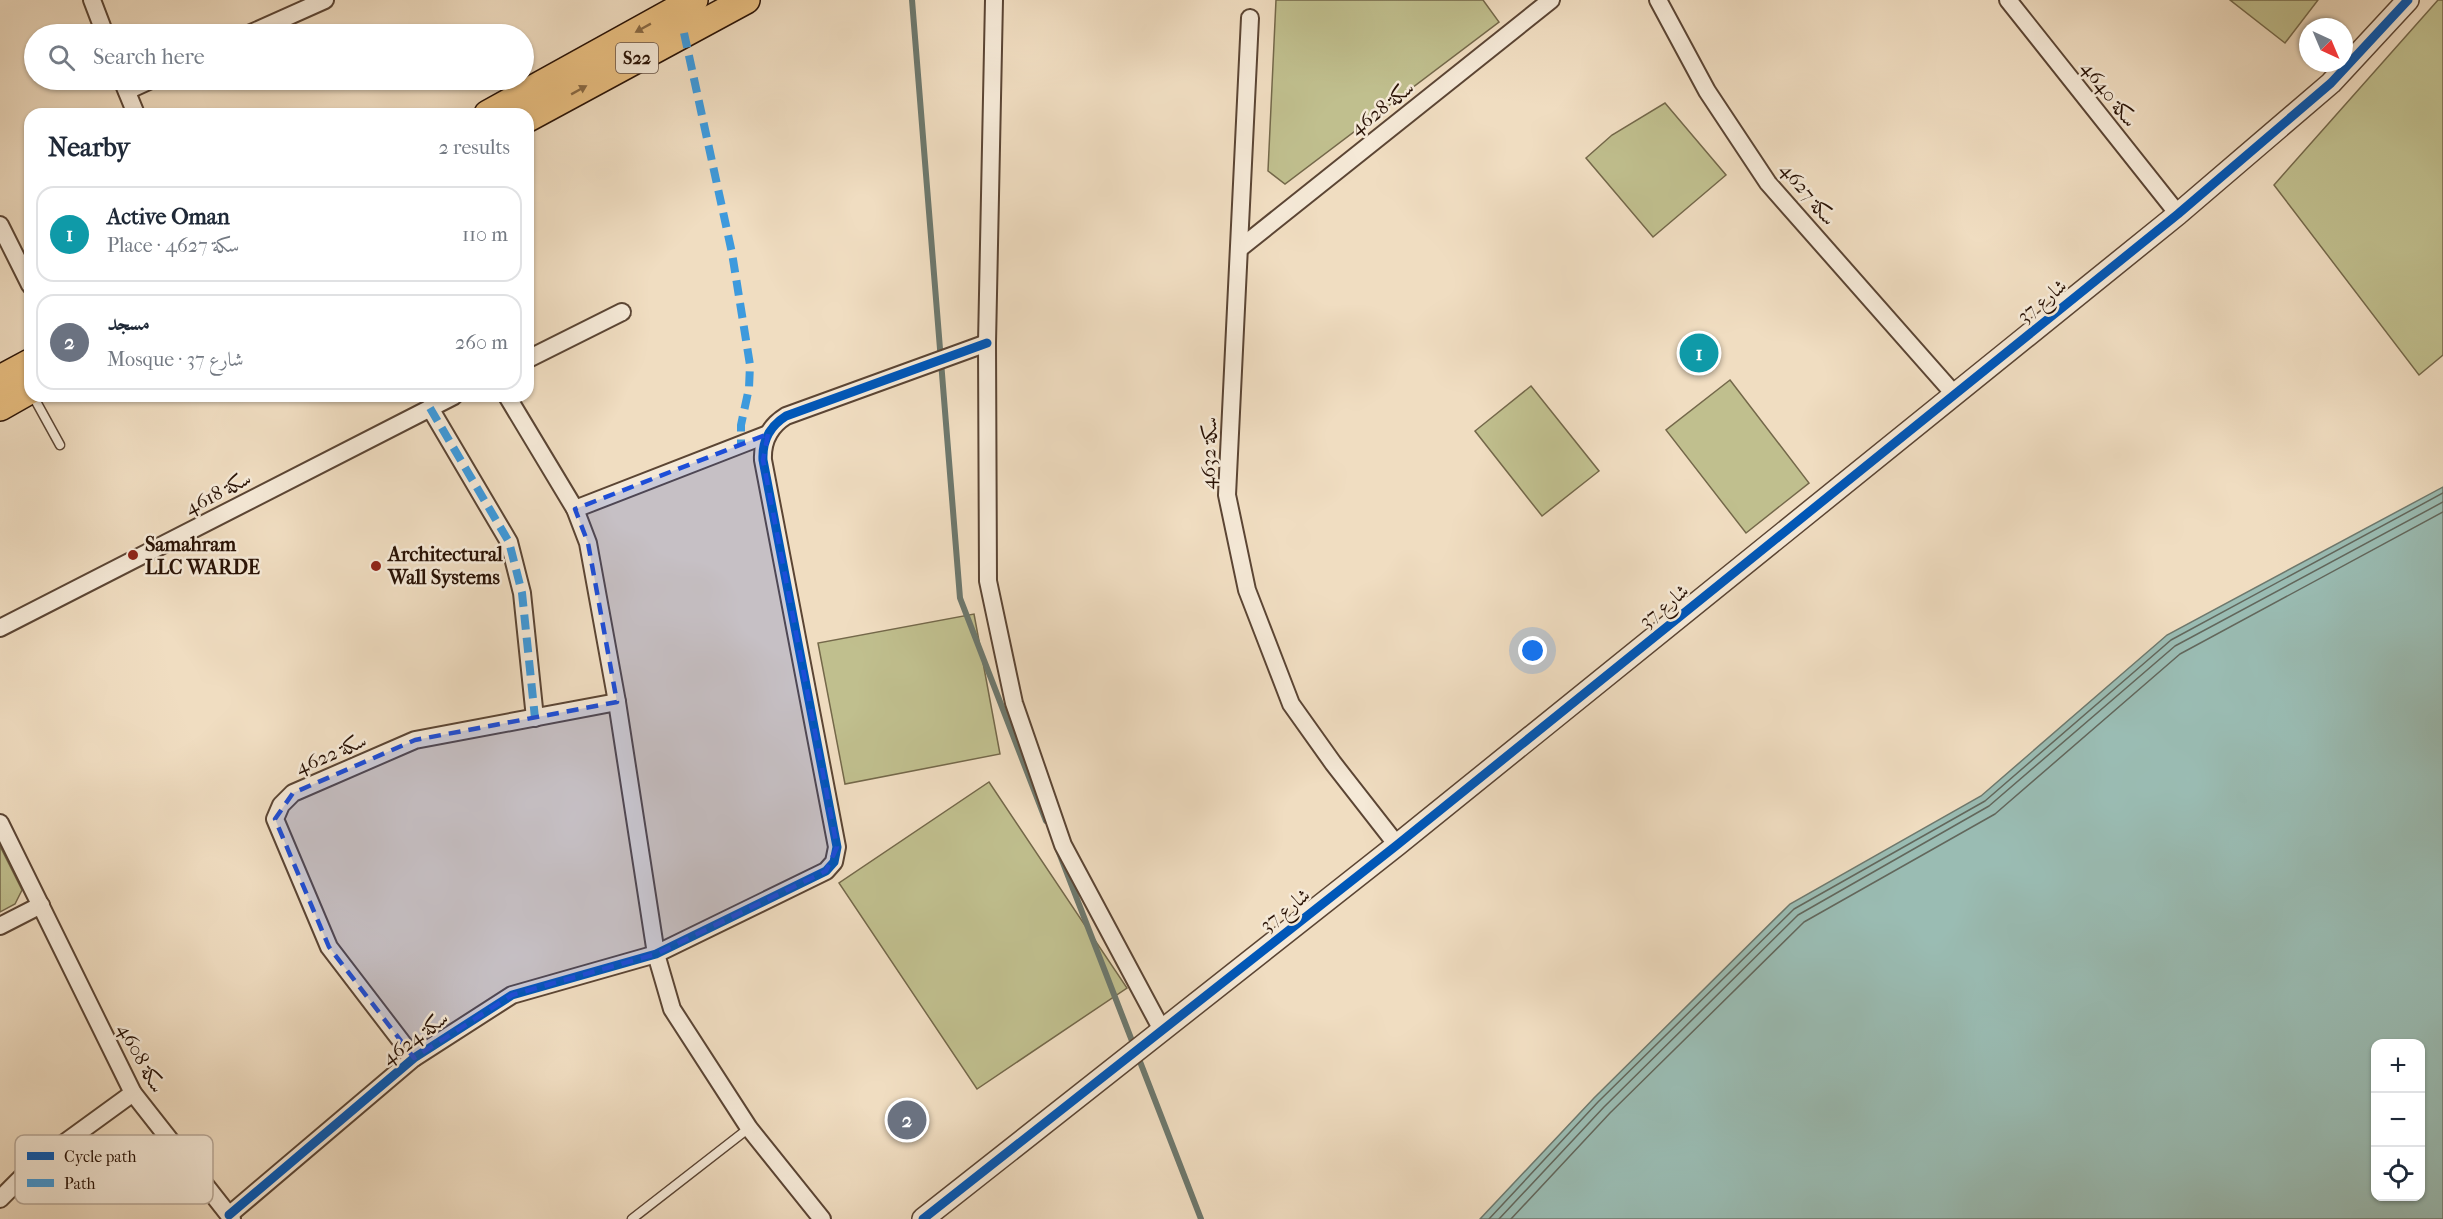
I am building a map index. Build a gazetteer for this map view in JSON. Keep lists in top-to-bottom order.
{
  "streets": {
    "main road": ["S22"],
    "street": [
      "سكة 4640",
      "سكة 4628",
      "سكة 4627",
      "شارع 37",
      "سكة 4632",
      "سكة 4618",
      "سكة 4622",
      "سكة 4624",
      "سكة 4608"
    ]
  },
  "crossings": [
    ["سكة 4640", "شارع 37"],
    ["سكة 4628", "سكة 4632"],
    ["سكة 4627", "شارع 37"],
    ["شارع 37", "سكة 4632"],
    ["سكة 4622", "سكة 4624"],
    ["سكة 4624", "سكة 4608"]
  ],
  "places": ["Samahram LLC WARDE", "Architectural Wall Systems"],
  "legend": ["Cycle path", "Path"],
  "north": "bottom right",
  "page": {
    "search": "Search here",
    "heading": ["Nearby", "2 results"],
    "list": [
      {
        "mark": "1",
        "name": "Active Oman",
        "note": "Place · سكة 4627",
        "value": "110 m"
      },
      {
        "mark": "2",
        "name": "مسجد",
        "note": "Mosque · شارع 37",
        "value": "260 m"
      }
    ],
    "pins": ["1", "2"],
    "map_buttons": ["+", "−"]
  }
}
